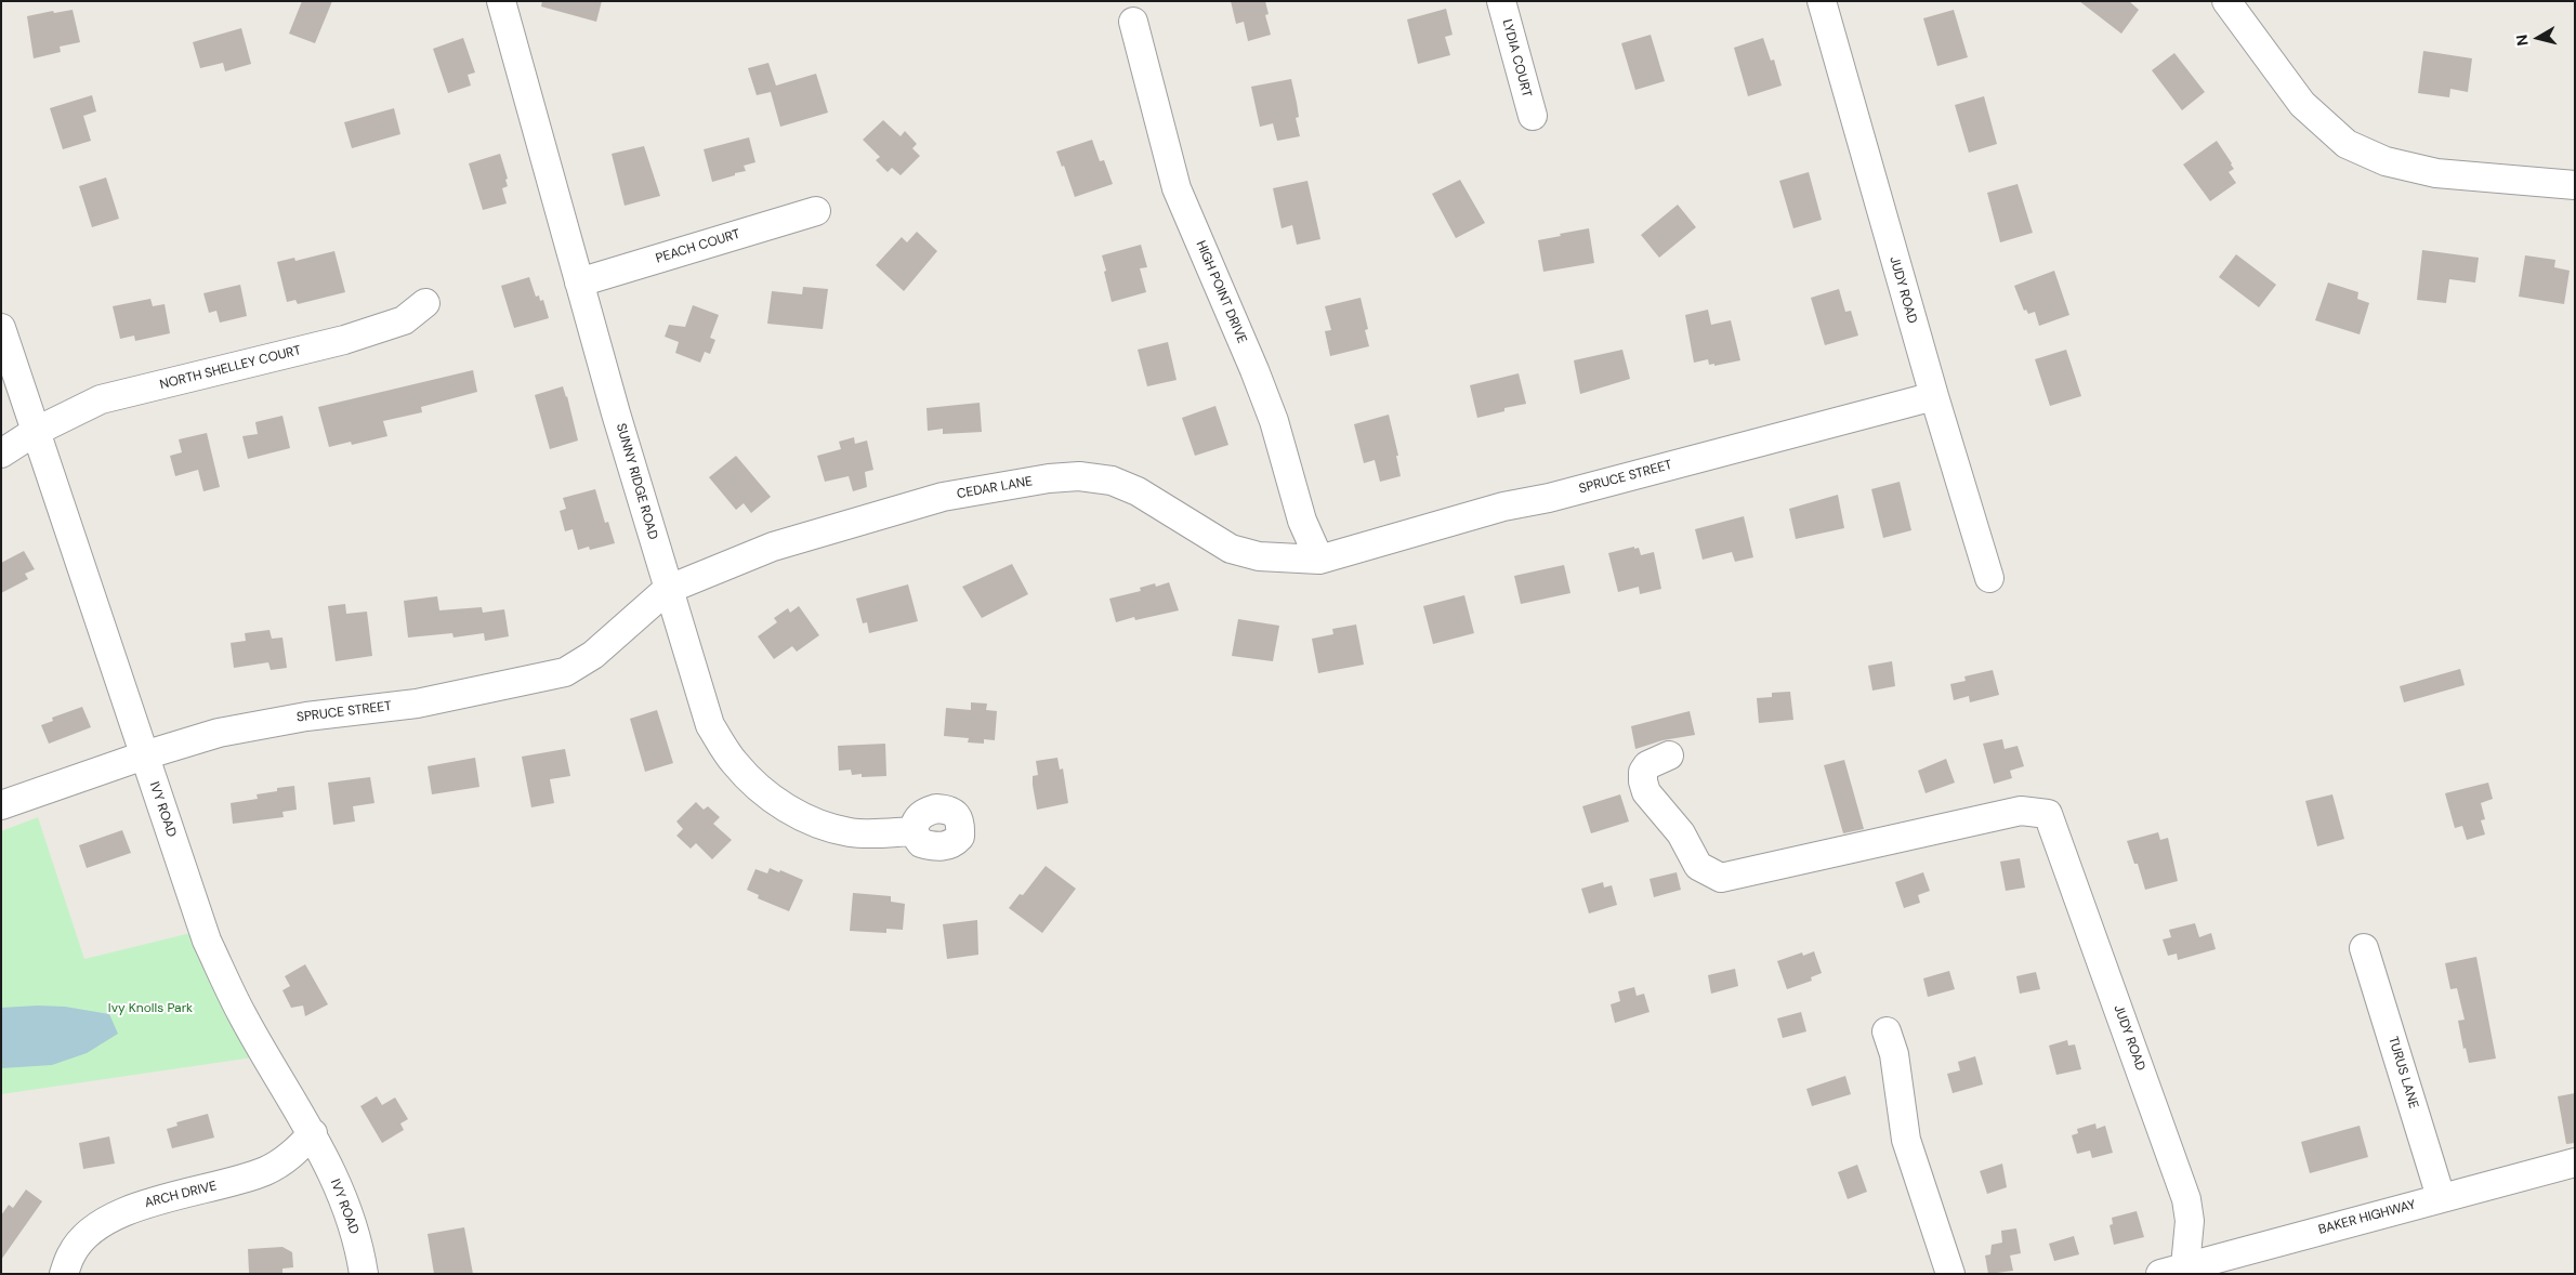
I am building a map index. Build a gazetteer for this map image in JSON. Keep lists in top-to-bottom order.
{
  "streets": {
    "street": [
      "LYDIA COURT",
      "PEACH COURT",
      "JUDY ROAD",
      "HIGH POINT DRIVE",
      "NORTH SHELLEY COURT",
      "SPRUCE STREET",
      "SUNNY RIDGE ROAD",
      "CEDAR LANE",
      "IVY ROAD",
      "TURUS LANE",
      "ARCH DRIVE",
      "BAKER HIGHWAY"
    ]
  },
  "crossings": [
    ["PEACH COURT", "SUNNY RIDGE ROAD"],
    ["JUDY ROAD", "SPRUCE STREET"],
    ["JUDY ROAD", "BAKER HIGHWAY"],
    ["HIGH POINT DRIVE", "SPRUCE STREET"],
    ["HIGH POINT DRIVE", "CEDAR LANE"],
    ["NORTH SHELLEY COURT", "IVY ROAD"],
    ["SPRUCE STREET", "SUNNY RIDGE ROAD"],
    ["SPRUCE STREET", "CEDAR LANE"],
    ["SPRUCE STREET", "IVY ROAD"],
    ["SUNNY RIDGE ROAD", "CEDAR LANE"],
    ["IVY ROAD", "ARCH DRIVE"],
    ["TURUS LANE", "BAKER HIGHWAY"]
  ],
  "parks": ["Ivy Knolls Park"],
  "north": "left"
}
